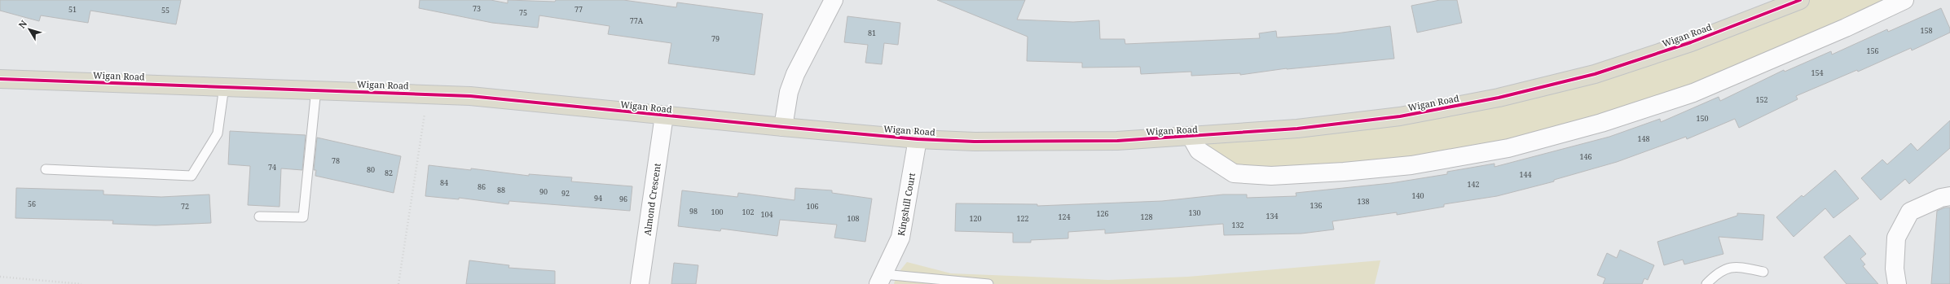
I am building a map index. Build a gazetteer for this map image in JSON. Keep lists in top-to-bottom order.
{
  "streets": {
    "highway": ["Wigan Road"],
    "street": ["Almond Crescent", "Kingshill Court"]
  },
  "crossings": [
    ["Wigan Road", "Almond Crescent"],
    ["Wigan Road", "Kingshill Court"]
  ],
  "house_numbers": [
    "73",
    "51",
    "77",
    "55",
    "75",
    "77A",
    "158",
    "81",
    "79",
    "156",
    "154",
    "152",
    "150",
    "148",
    "146",
    "78",
    "74",
    "80",
    "82",
    "144",
    "84",
    "142",
    "86",
    "88",
    "90",
    "92",
    "140",
    "94",
    "96",
    "138",
    "56",
    "136",
    "72",
    "106",
    "98",
    "100",
    "102",
    "130",
    "126",
    "104",
    "134",
    "124",
    "128",
    "108",
    "120",
    "122",
    "132"
  ],
  "north": "top left"
}
